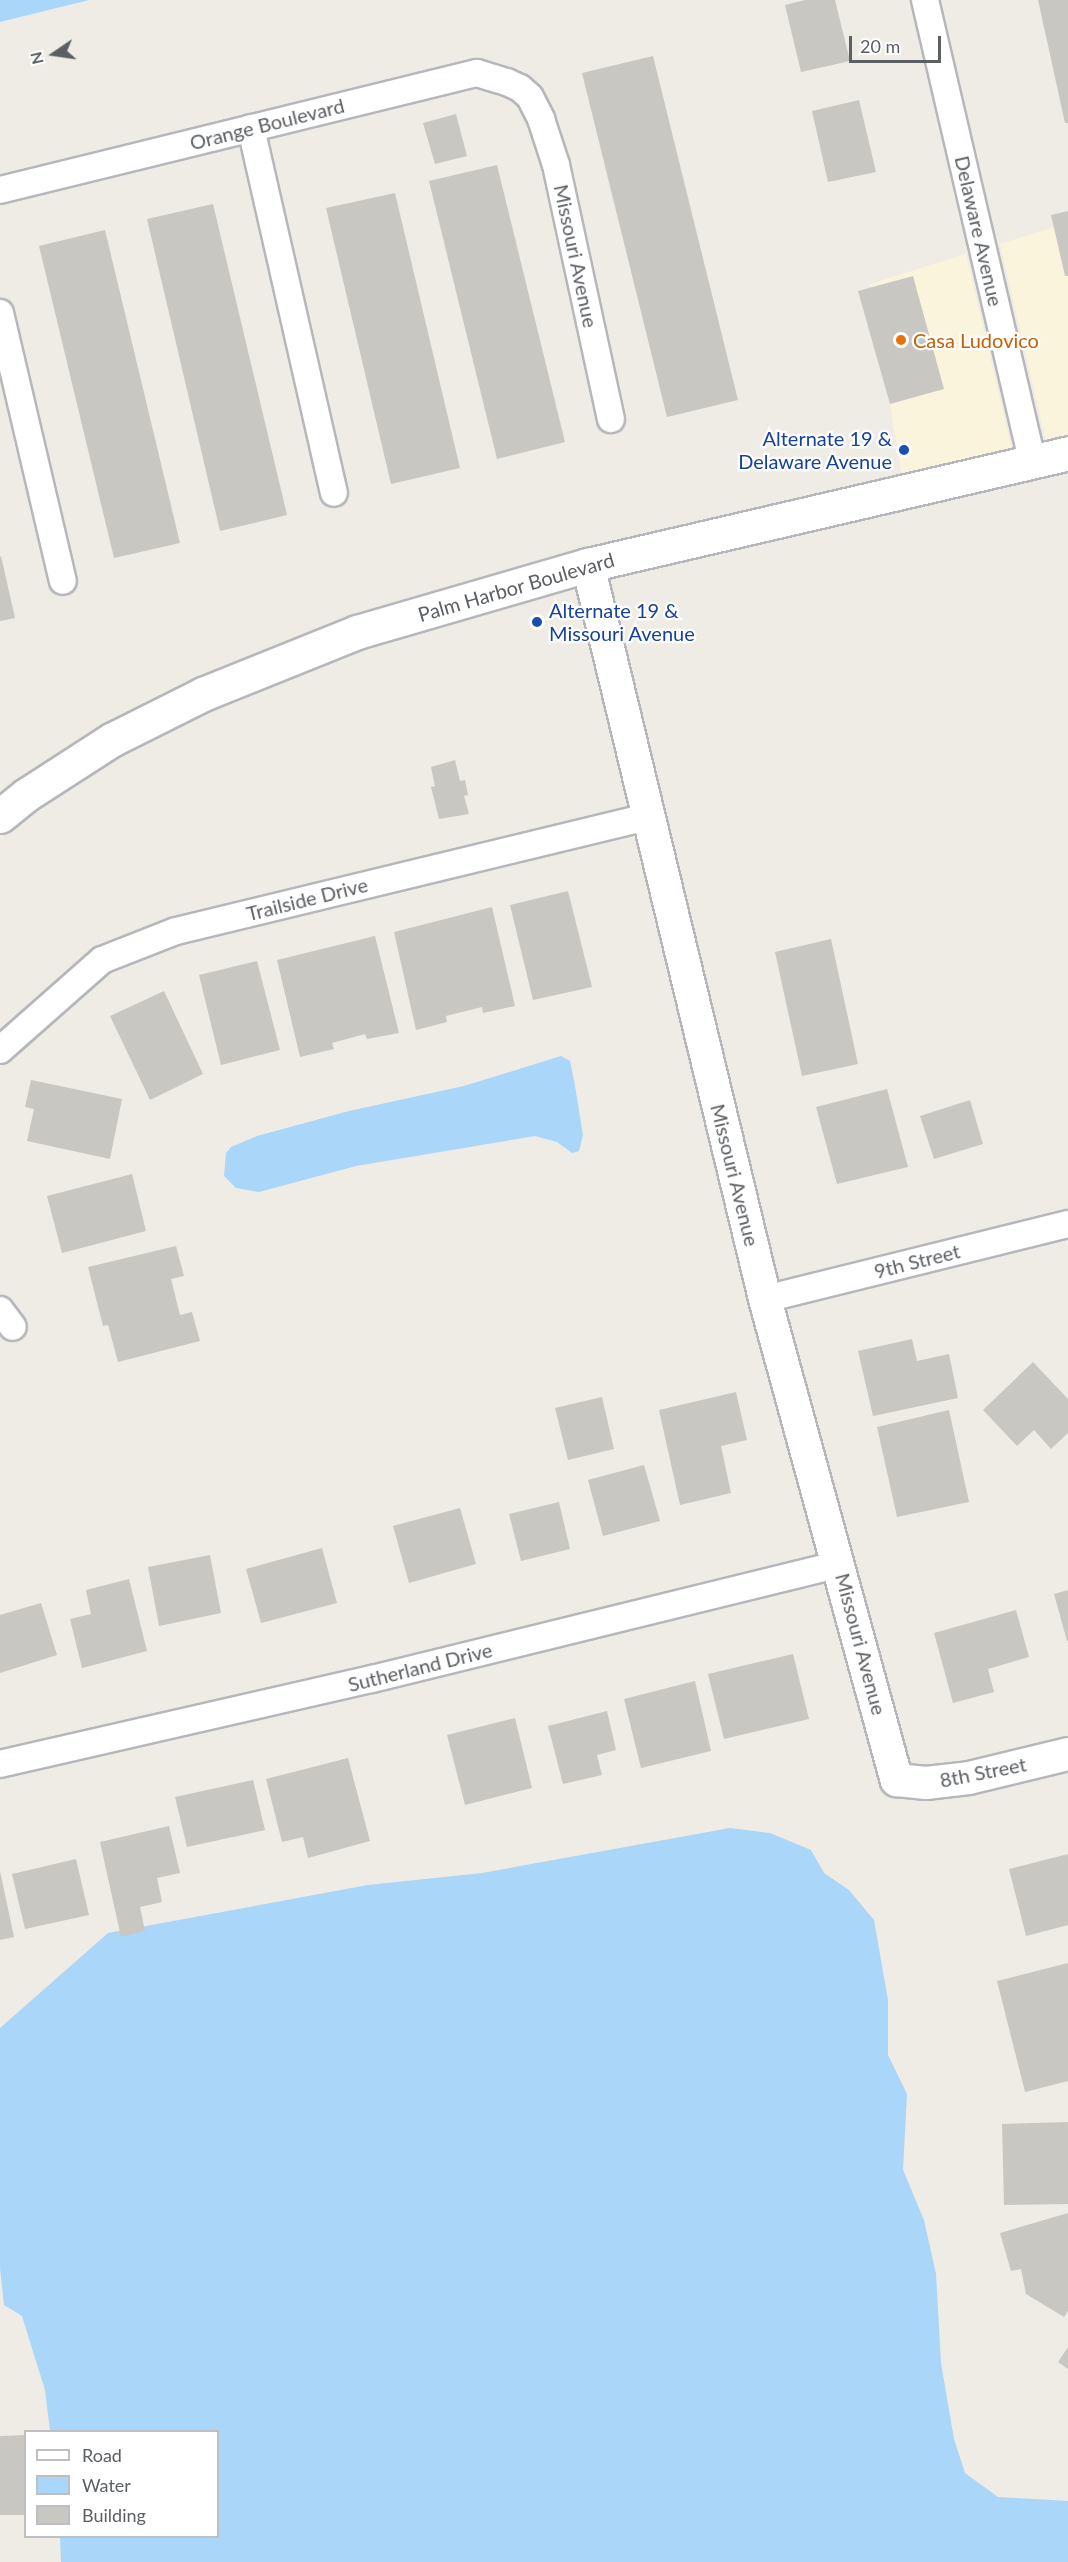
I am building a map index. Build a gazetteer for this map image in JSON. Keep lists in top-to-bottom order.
{
  "streets": {
    "main road": ["Palm Harbor Boulevard"],
    "street": [
      "Orange Boulevard",
      "Delaware Avenue",
      "Missouri Avenue",
      "Trailside Drive",
      "9th Street",
      "Sutherland Drive",
      "8th Street"
    ]
  },
  "crossings": [
    ["Orange Boulevard", "Missouri Avenue"],
    ["Delaware Avenue", "Palm Harbor Boulevard"],
    ["Missouri Avenue", "Palm Harbor Boulevard"],
    ["Missouri Avenue", "Trailside Drive"],
    ["Missouri Avenue", "9th Street"],
    ["Missouri Avenue", "Sutherland Drive"],
    ["Missouri Avenue", "8th Street"]
  ],
  "places": ["Casa Ludovico", "Alternate 19 & Delaware Avenue", "Alternate 19 & Missouri Avenue"],
  "legend": ["Road", "Water", "Building"],
  "scale_bar": "20 m",
  "north": "left"
}
